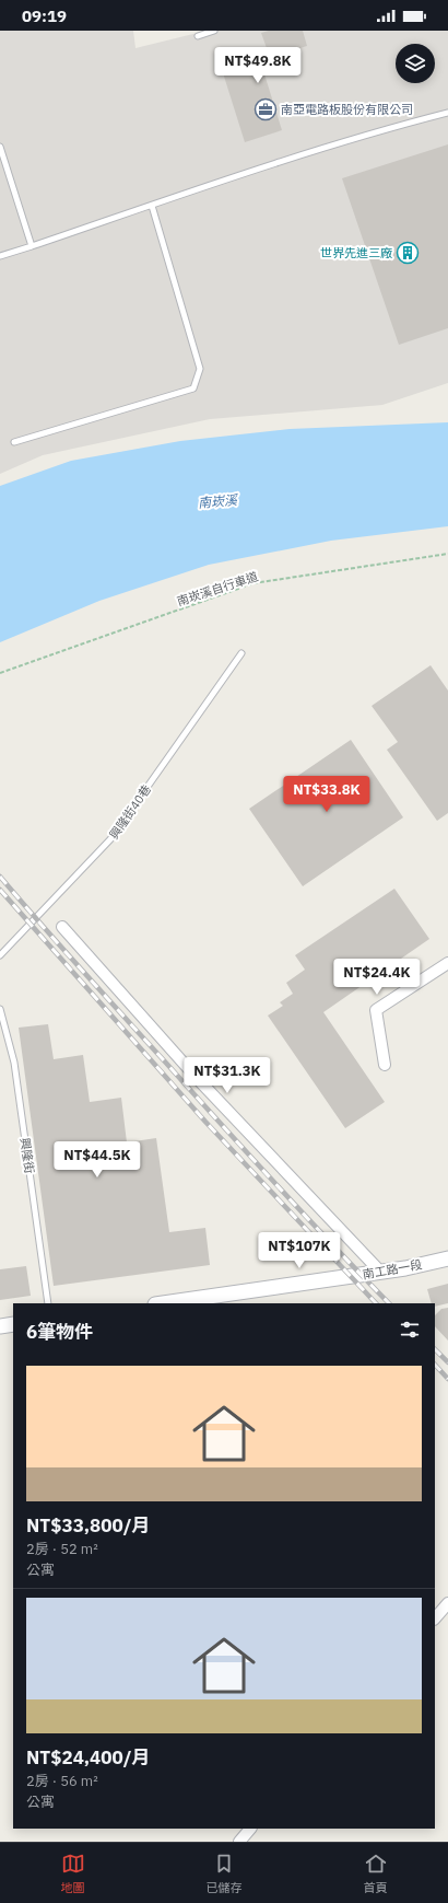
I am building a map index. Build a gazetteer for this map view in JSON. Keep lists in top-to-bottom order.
{
  "streets": {
    "street": ["南工路一段"],
    "lane": ["興隆街40巷", "興隆街"],
    "path": ["南崁溪自行車道"]
  },
  "water": ["南崁溪"],
  "places": {
    "office": ["南亞電路板股份有限公司"],
    "building": ["世界先進三廠"]
  },
  "page": {
    "status": "09:19",
    "price": [
      "NT$49.8K",
      "NT$33.8K",
      "NT$24.4K",
      "NT$31.3K",
      "NT$44.5K",
      "NT$107K"
    ],
    "heading": "6筆物件",
    "list": [
      {
        "name": "NT$33,800/月",
        "note": "2房 · 52 m² · 公寓"
      },
      {
        "name": "NT$24,400/月",
        "note": "2房 · 56 m² · 公寓"
      }
    ],
    "tabs": ["地圖", "已儲存", "首頁"]
  }
}
